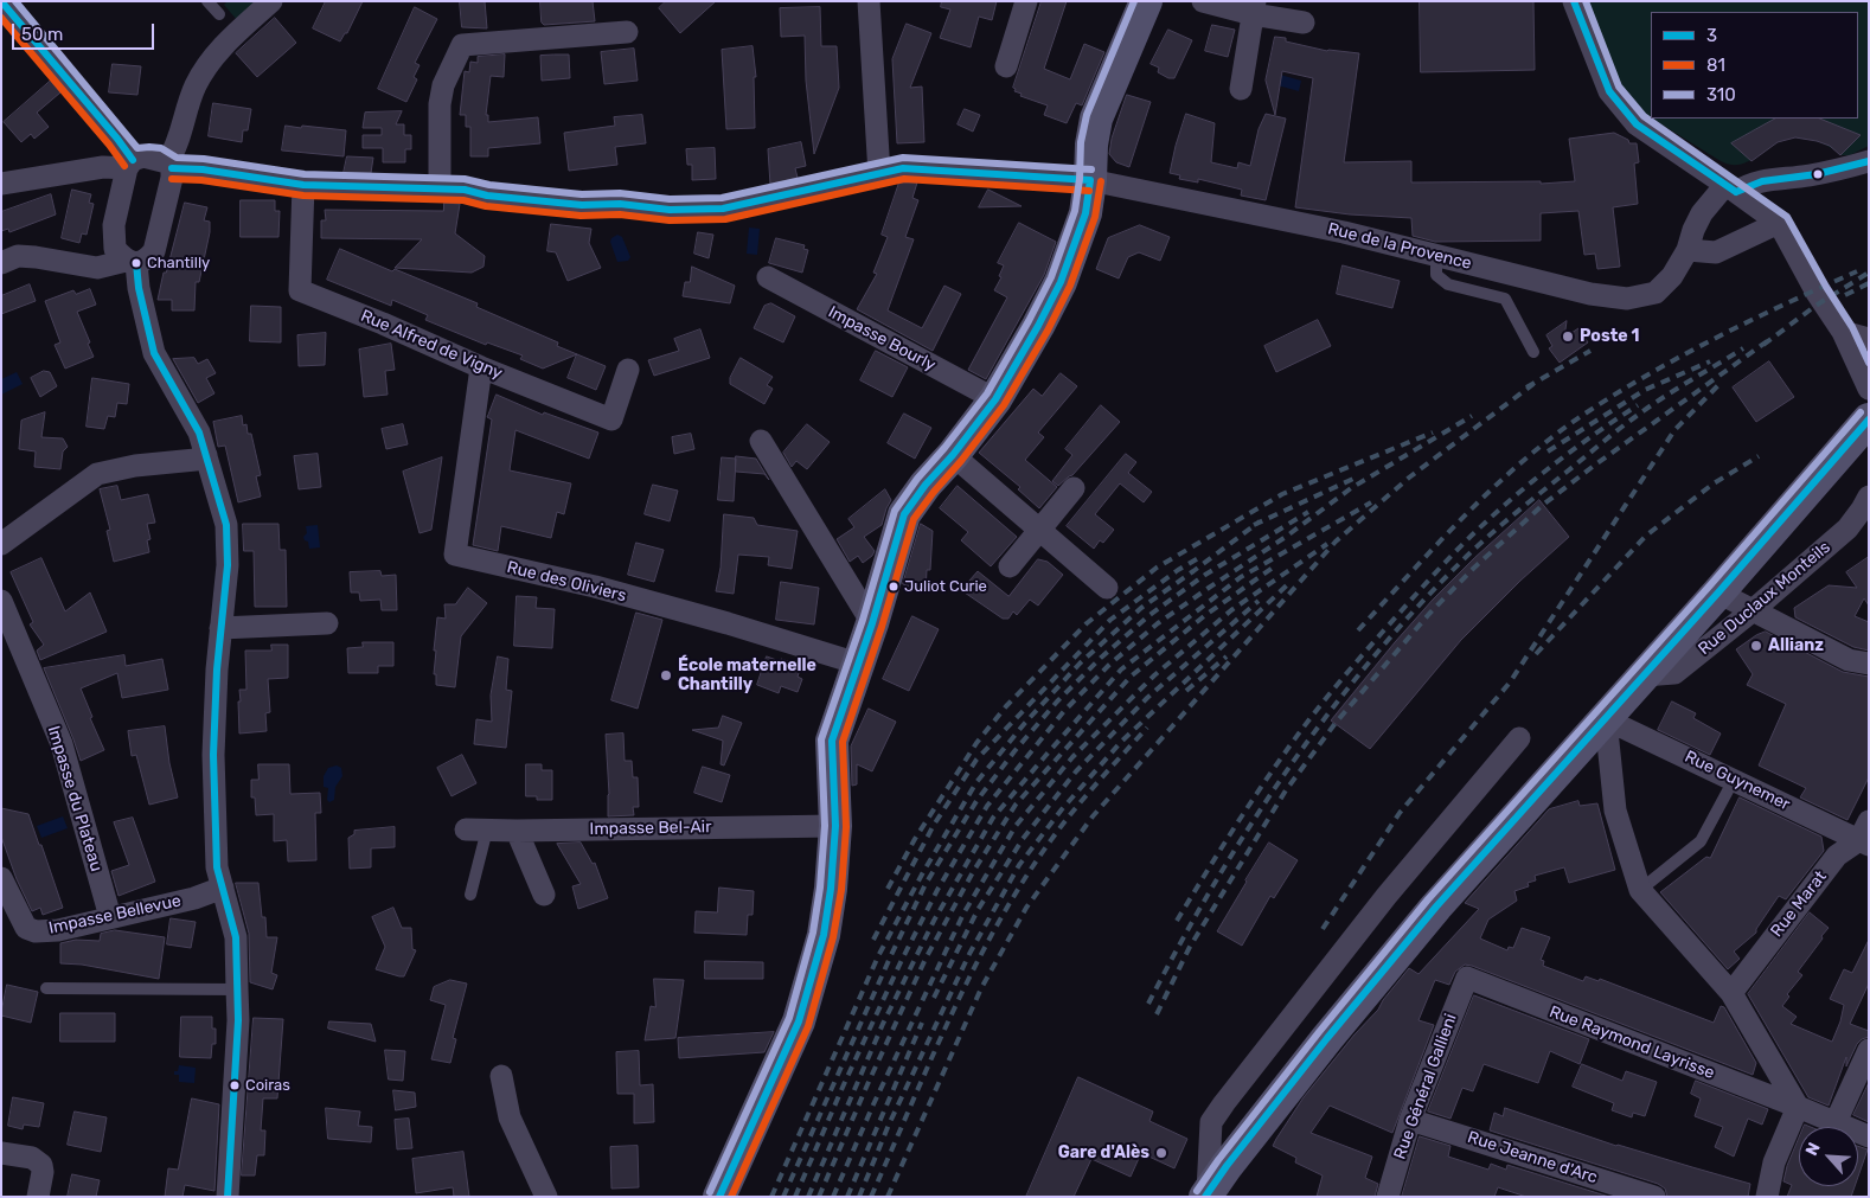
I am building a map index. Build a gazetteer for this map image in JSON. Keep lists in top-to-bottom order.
{
  "streets": {
    "street": [
      "Rue de la Provence",
      "Impasse Bourly",
      "Rue Alfred de Vigny",
      "Rue des Oliviers",
      "Rue Duclaux Monteils",
      "Rue Guynemer",
      "Impasse du Plateau",
      "Impasse Bel-Air",
      "Rue Marat",
      "Impasse Bellevue",
      "Rue Raymond Layrisse",
      "Rue Général Gallieni",
      "Rue Jeanne d'Arc"
    ]
  },
  "crossings": [
    ["Rue de la Provence", "Rue Alfred de Vigny"],
    ["Rue Alfred de Vigny", "Rue des Oliviers"],
    ["Rue Guynemer", "Rue Marat"],
    ["Impasse du Plateau", "Impasse Bellevue"],
    ["Rue Raymond Layrisse", "Rue Général Gallieni"],
    ["Rue Général Gallieni", "Rue Jeanne d'Arc"]
  ],
  "places": [
    "Chantilly",
    "Poste 1",
    "Juliot Curie",
    "Allianz",
    "École maternelle Chantilly",
    "Coiras",
    "Gare d'Alès"
  ],
  "lines": ["transit line 3", "transit line 310", "transit line 81"],
  "legend": ["3", "81", "310"],
  "scale_bar": "50 m",
  "north": "top left"
}
